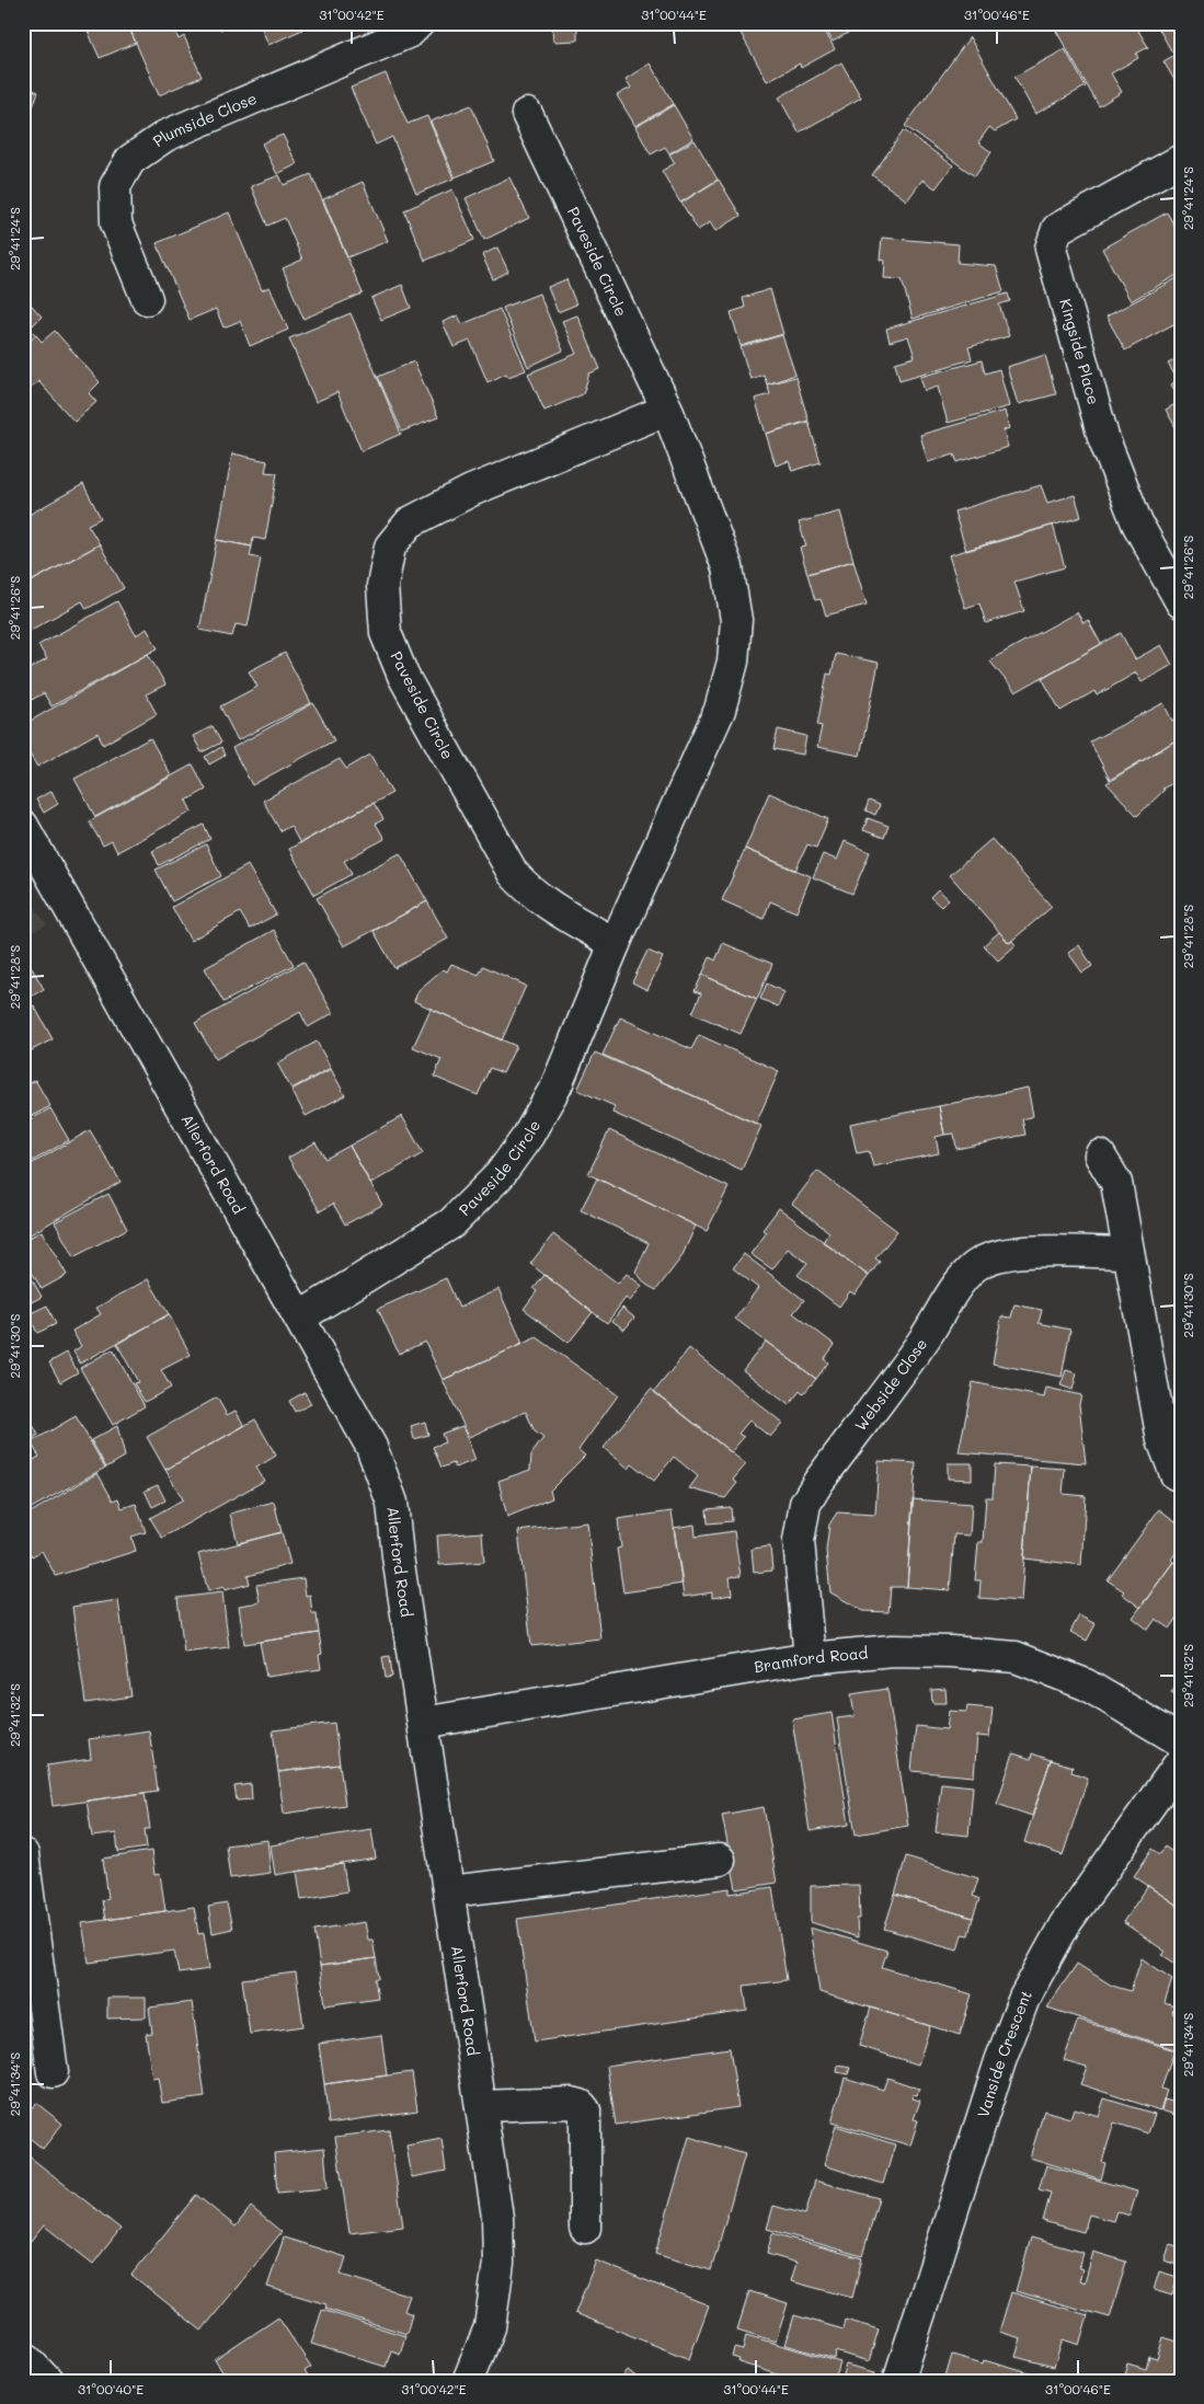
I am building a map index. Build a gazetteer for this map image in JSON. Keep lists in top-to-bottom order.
{
  "streets": {
    "street": [
      "Plumside Close",
      "Paveside Circle",
      "Kingside Place",
      "Allerford Road",
      "Webside Close",
      "Bramford Road",
      "Vanside Crescent"
    ]
  },
  "crossings": [
    ["Paveside Circle", "Allerford Road"],
    ["Allerford Road", "Bramford Road"],
    ["Webside Close", "Bramford Road"]
  ],
  "coordinates": [
    "31°00'42\"E",
    "31°00'44\"E",
    "31°00'46\"E",
    "29°41'24\"S",
    "29°41'26\"S",
    "29°41'28\"S",
    "29°41'30\"S",
    "29°41'32\"S",
    "29°41'34\"S",
    "31°00'40\"E"
  ]
}
